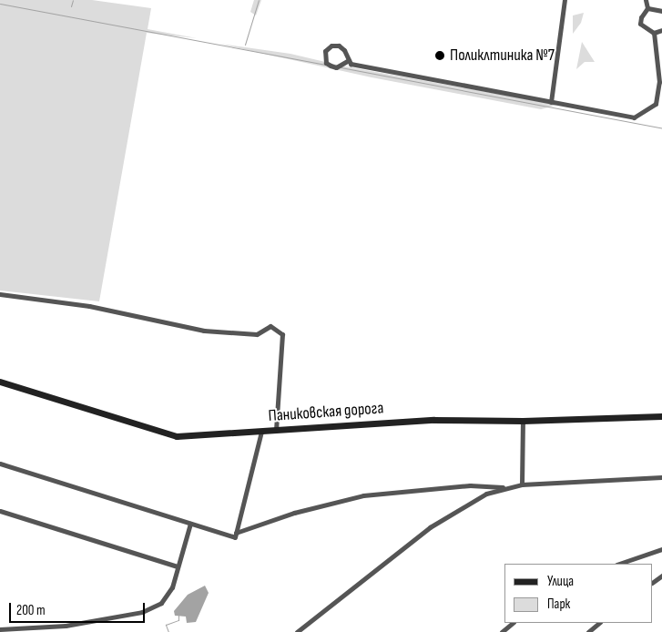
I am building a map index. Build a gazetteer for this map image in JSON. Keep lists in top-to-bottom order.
{
  "streets": {
    "street": ["Паниковская дорога"]
  },
  "places": ["Поликлтиника №7"],
  "legend": ["Улица", "Парк"],
  "scale_bar": "200 m"
}
